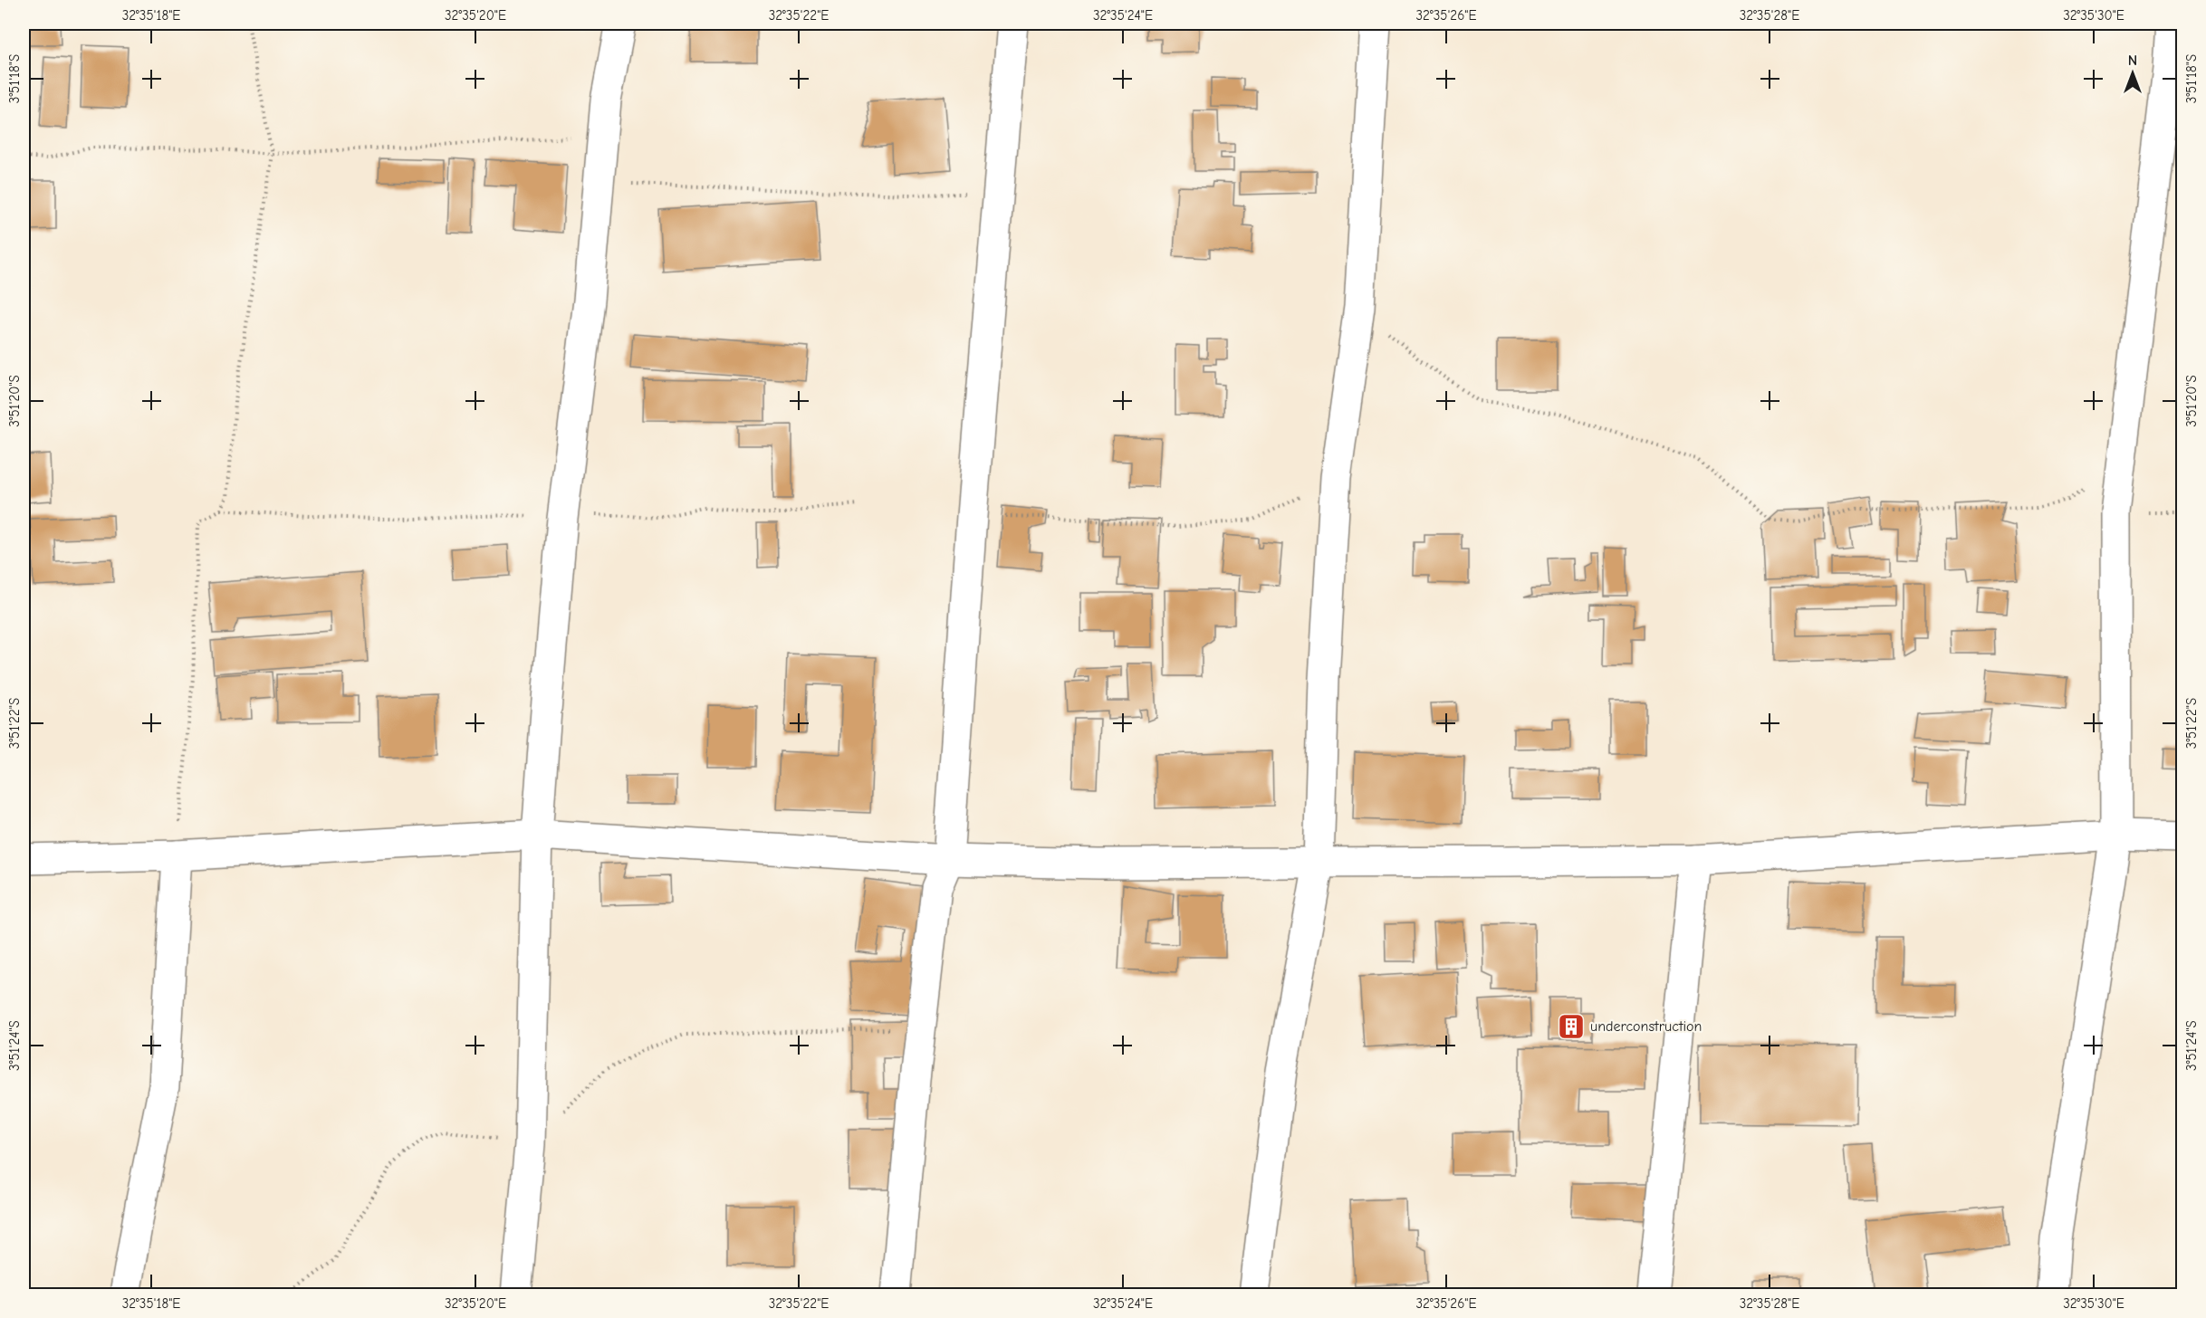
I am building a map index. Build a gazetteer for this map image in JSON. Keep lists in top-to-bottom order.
{
  "places": {
    "building": ["underconstruction"]
  },
  "north": "top",
  "coordinates": [
    "32°35'18\"E",
    "32°35'20\"E",
    "32°35'22\"E",
    "32°35'24\"E",
    "32°35'26\"E",
    "32°35'28\"E",
    "32°35'30\"E",
    "3°51'18\"S",
    "3°51'20\"S",
    "3°51'22\"S",
    "3°51'24\"S"
  ]
}
